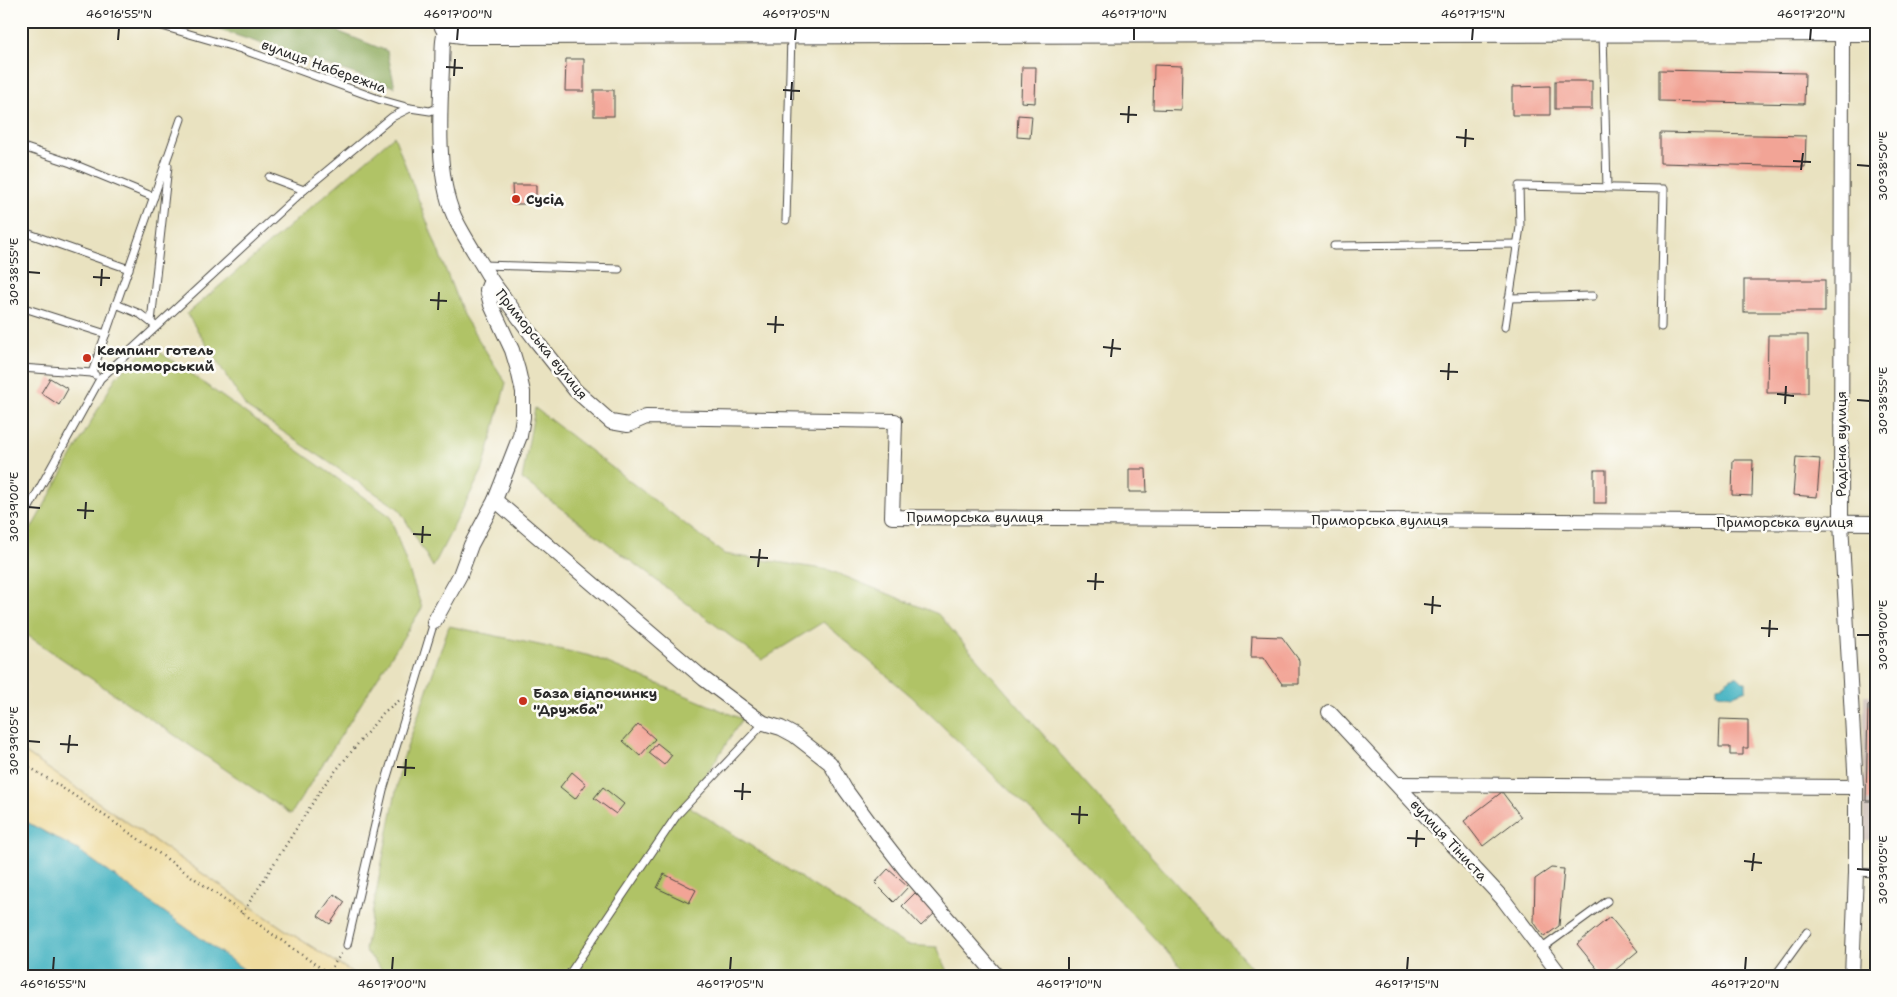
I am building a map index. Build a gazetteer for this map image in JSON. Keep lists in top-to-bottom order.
{
  "streets": {
    "street": ["Приморська вулиця", "Радісна вулиця", "вулиця Тіниста"],
    "lane": ["вулиця Набережна"]
  },
  "crossings": [
    ["Приморська вулиця", "Радісна вулиця"]
  ],
  "places": ["Сусід", "Кемпинг готель Чорноморський", "База відпочинку \"Дружба\""],
  "coordinates": [
    "46°16'55\"N",
    "46°17'00\"N",
    "46°17'05\"N",
    "46°17'10\"N",
    "46°17'15\"N",
    "46°17'20\"N",
    "30°38'50\"E",
    "30°38'55\"E",
    "30°39'00\"E",
    "30°39'05\"E"
  ]
}
